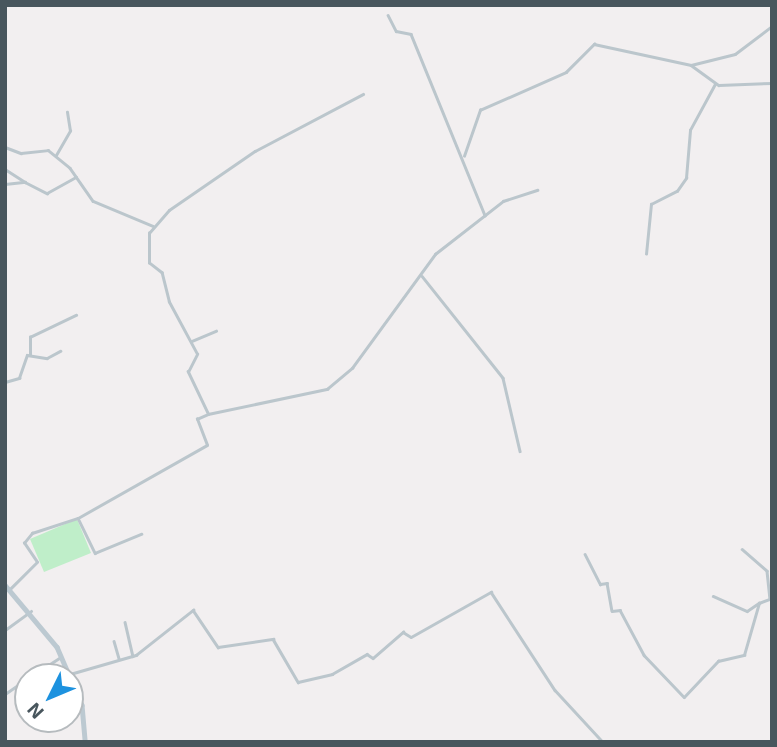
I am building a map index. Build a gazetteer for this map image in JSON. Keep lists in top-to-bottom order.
{
  "north": "bottom left"
}
